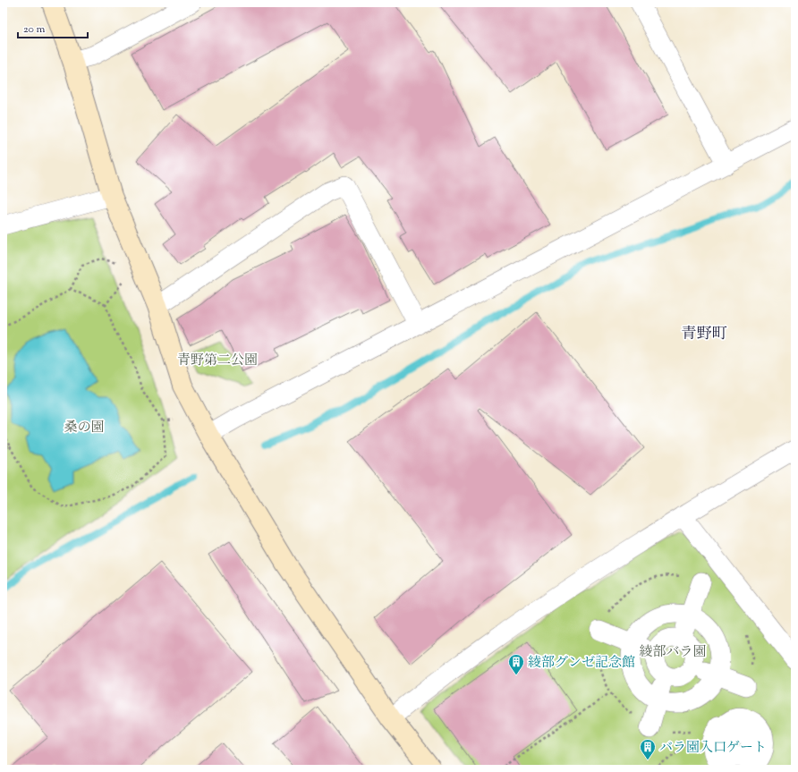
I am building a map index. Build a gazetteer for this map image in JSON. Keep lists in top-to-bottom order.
{
  "districts": ["青野町"],
  "parks": ["青野第二公園", "桑の園", "綾部バラ園"],
  "places": {
    "building": ["綾部グンゼ記念館", "バラ園入口ゲート"]
  },
  "scale_bar": "20 m"
}
